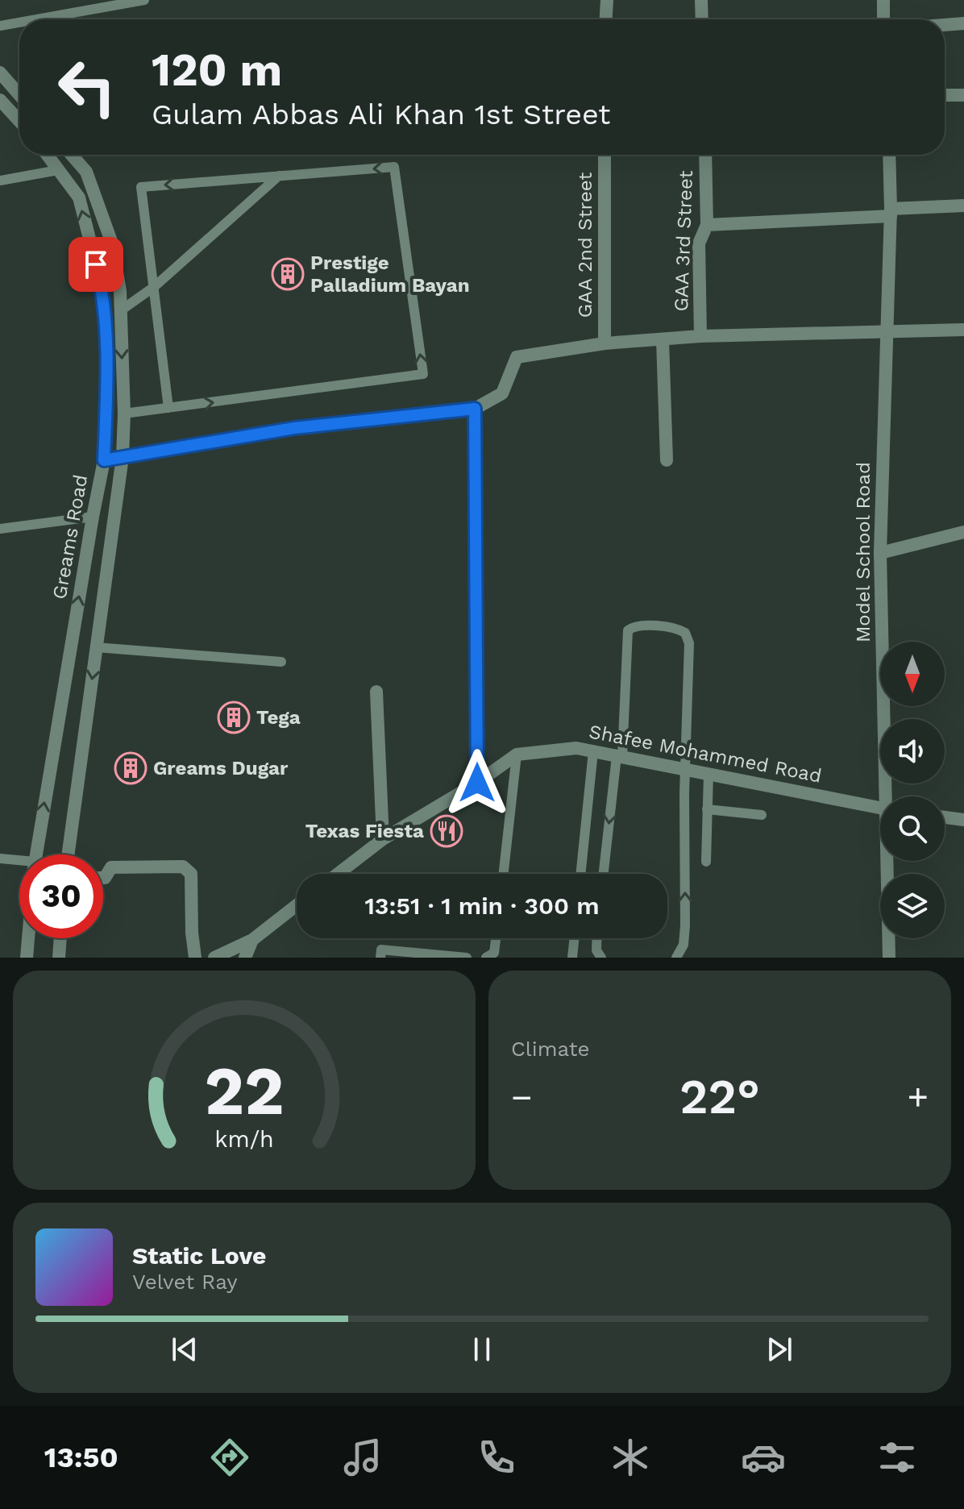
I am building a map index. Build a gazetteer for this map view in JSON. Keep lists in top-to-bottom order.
{
  "streets": {
    "street": [
      "GAA 3rd Street",
      "GAA 2nd Street",
      "Greams Road",
      "Model School Road",
      "Shafee Mohammed Road"
    ]
  },
  "places": {
    "building": ["Prestige Palladium Bayan", "Tega", "Greams Dugar"],
    "restaurant": ["Texas Fiesta"]
  },
  "north": "bottom",
  "page": {
    "turn": ["120 m", "Gulam Abbas Ali Khan 1st Street"],
    "limit": "30",
    "trip": "13:51 · 1 min · 300 m",
    "tile": "Climate",
    "heat": ["−", "22°", "+"],
    "song": ["Static Love", "Velvet Ray"],
    "tabs": "13:50",
    "gauge": ["22", "km/h"]
  }
}
